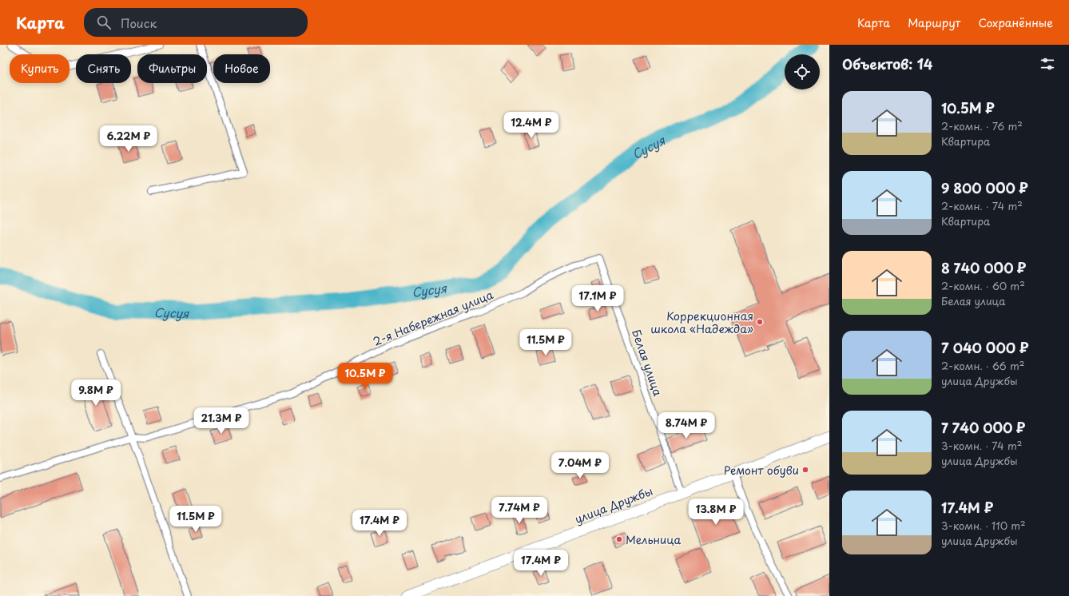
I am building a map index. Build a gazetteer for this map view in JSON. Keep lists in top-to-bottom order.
{
  "streets": {
    "main road": ["улица Дружбы"],
    "street": ["2-я Набережная улица", "Белая улица"]
  },
  "crossings": [
    ["2-я Набережная улица", "Белая улица"],
    ["Белая улица", "улица Дружбы"]
  ],
  "water": ["Сусуя"],
  "places": ["Коррекционная школа «Надежда»", "Ремонт обуви", "Мельница"],
  "page": {
    "header": "Карта",
    "search": "Поиск",
    "nav": ["Карта", "Маршрут", "Сохранённые"],
    "heading": "Объектов: 14",
    "chip": [
      "Купить",
      "Снять",
      "Фильтры",
      "Новое"
    ],
    "list": [
      {
        "name": "10.5M ₽",
        "note": "2-комн. · 76 m² · Квартира"
      },
      {
        "name": "9 800 000 ₽",
        "note": "2-комн. · 74 m² · Квартира"
      },
      {
        "name": "8 740 000 ₽",
        "note": "2-комн. · 60 m² · Белая улица"
      },
      {
        "name": "7 040 000 ₽",
        "note": "2-комн. · 66 m² · улица Дружбы"
      },
      {
        "name": "7 740 000 ₽",
        "note": "3-комн. · 74 m² · улица Дружбы"
      },
      {
        "name": "17.4M ₽",
        "note": "3-комн. · 110 m² · улица Дружбы"
      }
    ],
    "price": [
      "12.4M ₽",
      "6.22M ₽",
      "17.1M ₽",
      "11.5M ₽",
      "10.5M ₽",
      "9.8M ₽",
      "21.3M ₽",
      "8.74M ₽",
      "7.04M ₽",
      "7.74M ₽",
      "13.8M ₽",
      "11.5M ₽",
      "17.4M ₽",
      "17.4M ₽"
    ]
  }
}
